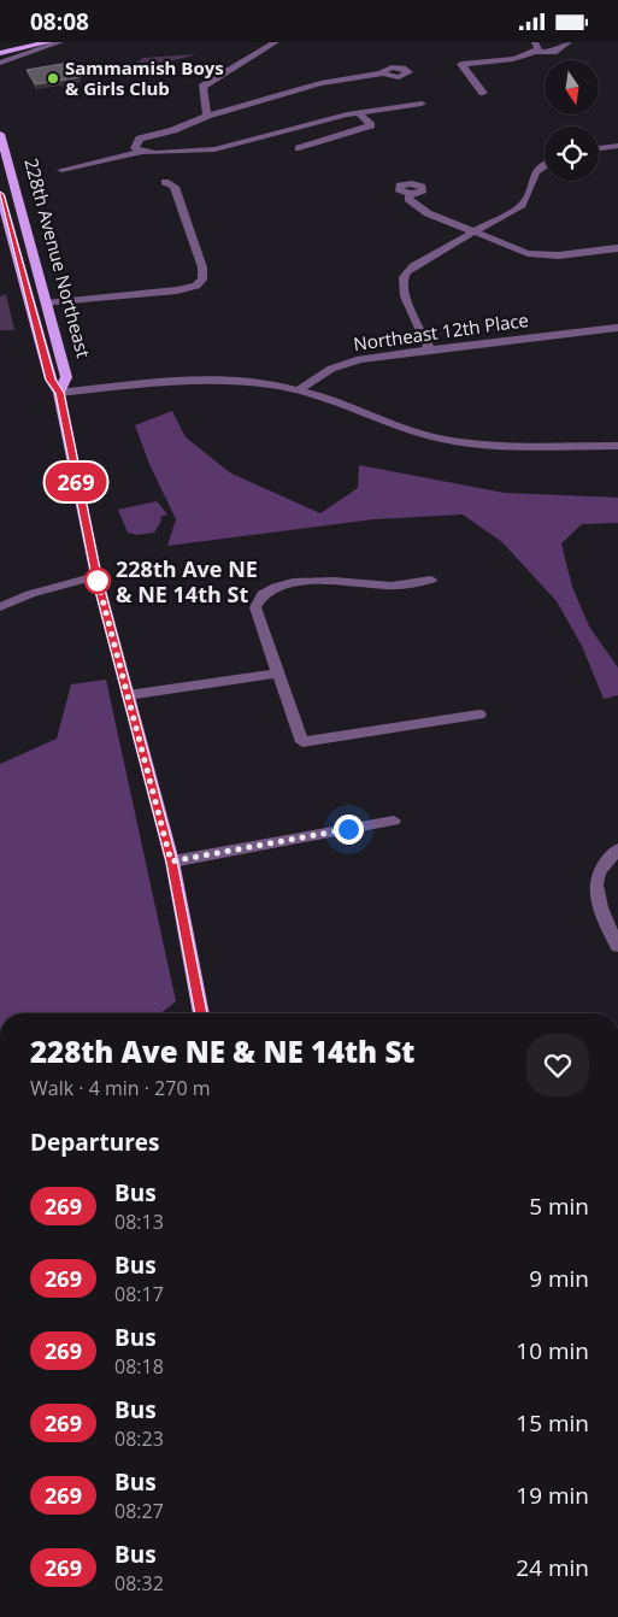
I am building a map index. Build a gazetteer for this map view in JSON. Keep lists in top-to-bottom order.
{
  "streets": {
    "main road": ["228th Avenue Northeast"],
    "street": ["Northeast 12th Place"]
  },
  "places": ["Sammamish Boys & Girls Club", "228th Ave NE & NE 14th St"],
  "lines": ["bus line 269"],
  "north": "bottom",
  "page": {
    "status": "08:08",
    "on_map": "269",
    "heading": [
      ["228th Ave NE & NE 14th St", "Walk · 4 min · 270 m"],
      "Departures"
    ],
    "list": [
      {
        "mark": "269",
        "name": "Bus",
        "note": "08:13",
        "value": "5 min"
      },
      {
        "mark": "269",
        "name": "Bus",
        "note": "08:17",
        "value": "9 min"
      },
      {
        "mark": "269",
        "name": "Bus",
        "note": "08:18",
        "value": "10 min"
      },
      {
        "mark": "269",
        "name": "Bus",
        "note": "08:23",
        "value": "15 min"
      },
      {
        "mark": "269",
        "name": "Bus",
        "note": "08:27",
        "value": "19 min"
      },
      {
        "mark": "269",
        "name": "Bus",
        "note": "08:32",
        "value": "24 min"
      }
    ]
  }
}
